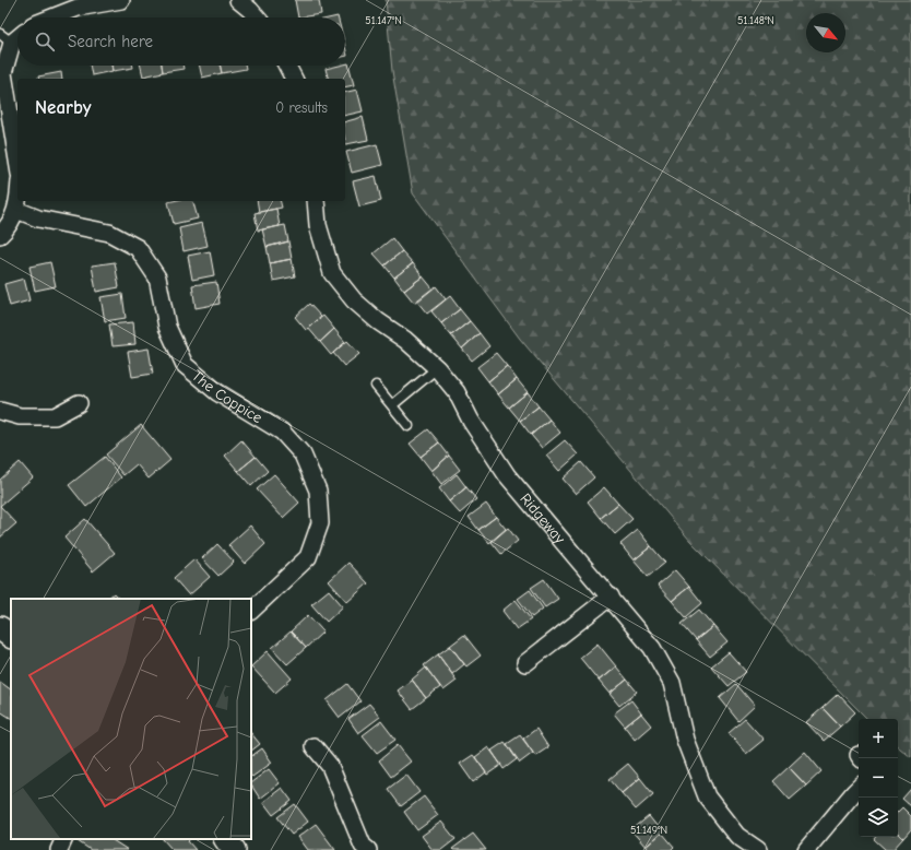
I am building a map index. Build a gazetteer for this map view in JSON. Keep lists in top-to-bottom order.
{
  "streets": {
    "street": ["The Coppice", "Ridgeway"]
  },
  "north": "bottom right",
  "page": {
    "search": "Search here",
    "heading": ["Nearby", "0 results"],
    "map_buttons": ["+", "−"]
  },
  "coordinates": ["51.147°N", "51.148°N", "51.149°N"]
}
